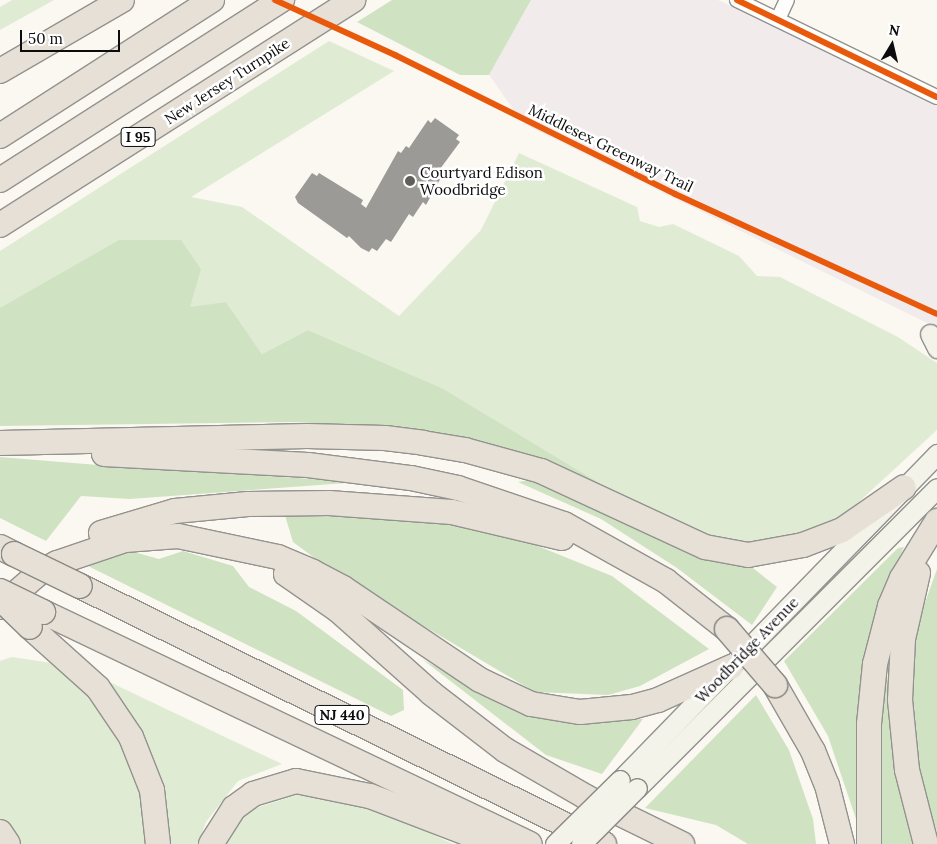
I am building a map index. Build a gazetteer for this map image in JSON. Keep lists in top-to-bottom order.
{
  "streets": {
    "highway": ["New Jersey Turnpike", "I 95", "NJ 440"],
    "main road": ["Woodbridge Avenue"],
    "cycle path": ["Middlesex Greenway Trail"]
  },
  "places": ["Courtyard Edison Woodbridge"],
  "scale_bar": "50 m",
  "north": "top"
}
